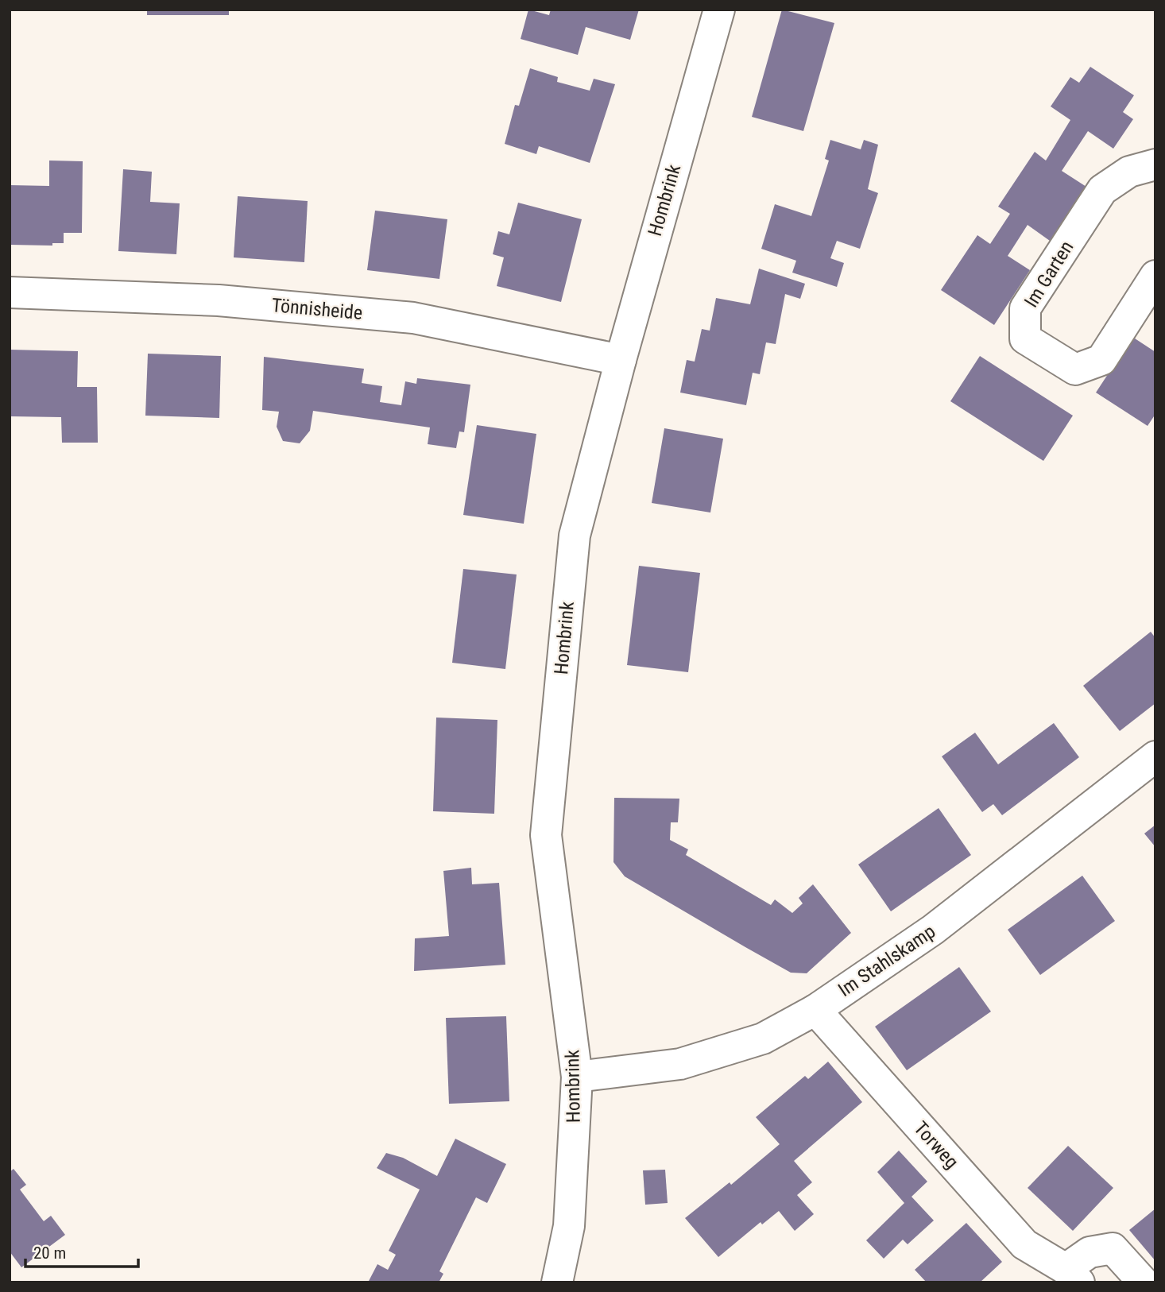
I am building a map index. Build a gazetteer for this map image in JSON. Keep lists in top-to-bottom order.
{
  "streets": {
    "street": [
      "Hombrink",
      "Im Garten",
      "Tönnisheide",
      "Im Stahlskamp",
      "Torweg"
    ]
  },
  "crossings": [
    ["Hombrink", "Tönnisheide"],
    ["Hombrink", "Im Stahlskamp"],
    ["Im Stahlskamp", "Torweg"]
  ],
  "scale_bar": "20 m"
}
